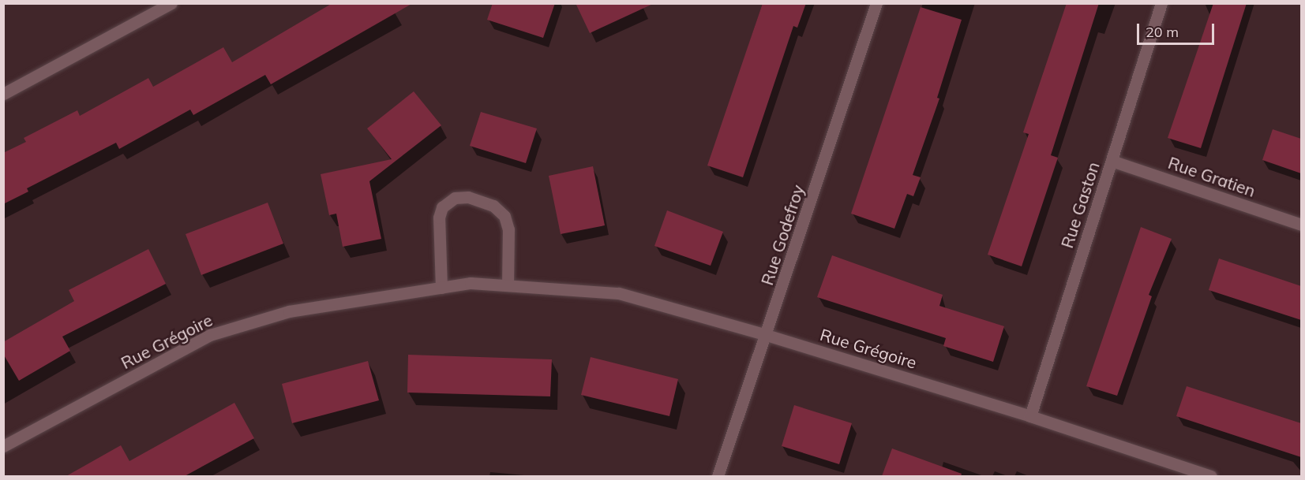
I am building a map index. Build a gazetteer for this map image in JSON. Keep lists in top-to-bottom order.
{
  "streets": {
    "street": [
      "Rue Gratien",
      "Rue Gaston",
      "Rue Godefroy",
      "Rue Grégoire"
    ]
  },
  "crossings": [
    ["Rue Gratien", "Rue Gaston"],
    ["Rue Gaston", "Rue Grégoire"],
    ["Rue Godefroy", "Rue Grégoire"]
  ],
  "scale_bar": "20 m"
}
